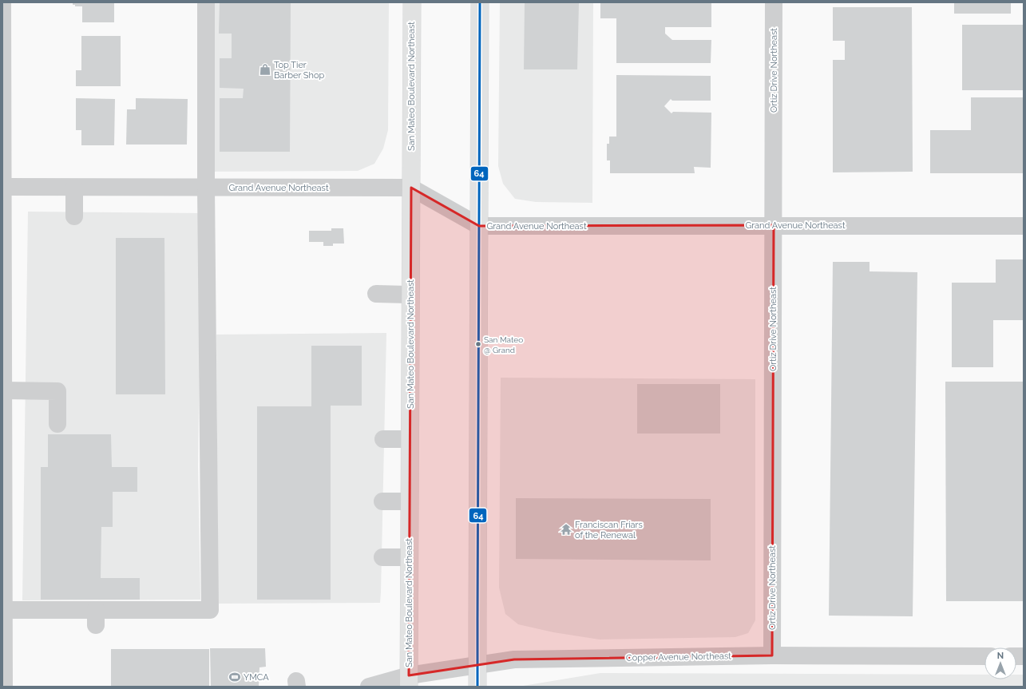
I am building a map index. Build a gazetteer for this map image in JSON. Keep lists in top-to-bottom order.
{
  "streets": {
    "main road": ["San Mateo Boulevard Northeast"],
    "street": ["Ortiz Drive Northeast", "Grand Avenue Northeast", "Copper Avenue Northeast"]
  },
  "crossings": [
    ["Ortiz Drive Northeast", "Grand Avenue Northeast"],
    ["Ortiz Drive Northeast", "Copper Avenue Northeast"],
    ["San Mateo Boulevard Northeast", "Grand Avenue Northeast"],
    ["San Mateo Boulevard Northeast", "Copper Avenue Northeast"]
  ],
  "places": {
    "shop": ["Top Tier Barber Shop"],
    "other": ["San Mateo @ Grand"],
    "temple": ["Franciscan Friars of the Renewal"],
    "sports": ["YMCA"]
  },
  "lines": ["transit line 64"],
  "north": "top"
}
